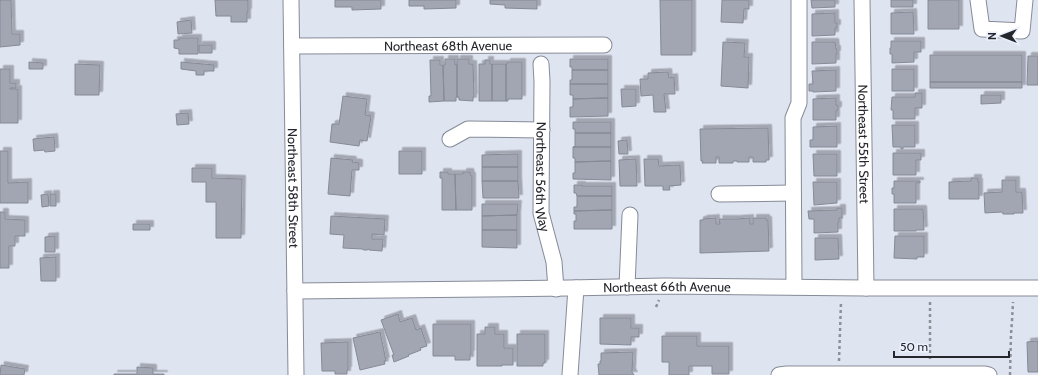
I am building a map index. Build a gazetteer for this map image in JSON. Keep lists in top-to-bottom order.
{
  "streets": {
    "street": [
      "Northeast 68th Avenue",
      "Northeast 55th Street",
      "Northeast 56th Way",
      "Northeast 58th Street",
      "Northeast 66th Avenue"
    ]
  },
  "crossings": [
    ["Northeast 68th Avenue", "Northeast 58th Street"],
    ["Northeast 55th Street", "Northeast 66th Avenue"],
    ["Northeast 56th Way", "Northeast 66th Avenue"],
    ["Northeast 58th Street", "Northeast 66th Avenue"]
  ],
  "scale_bar": "50 m",
  "north": "left"
}
